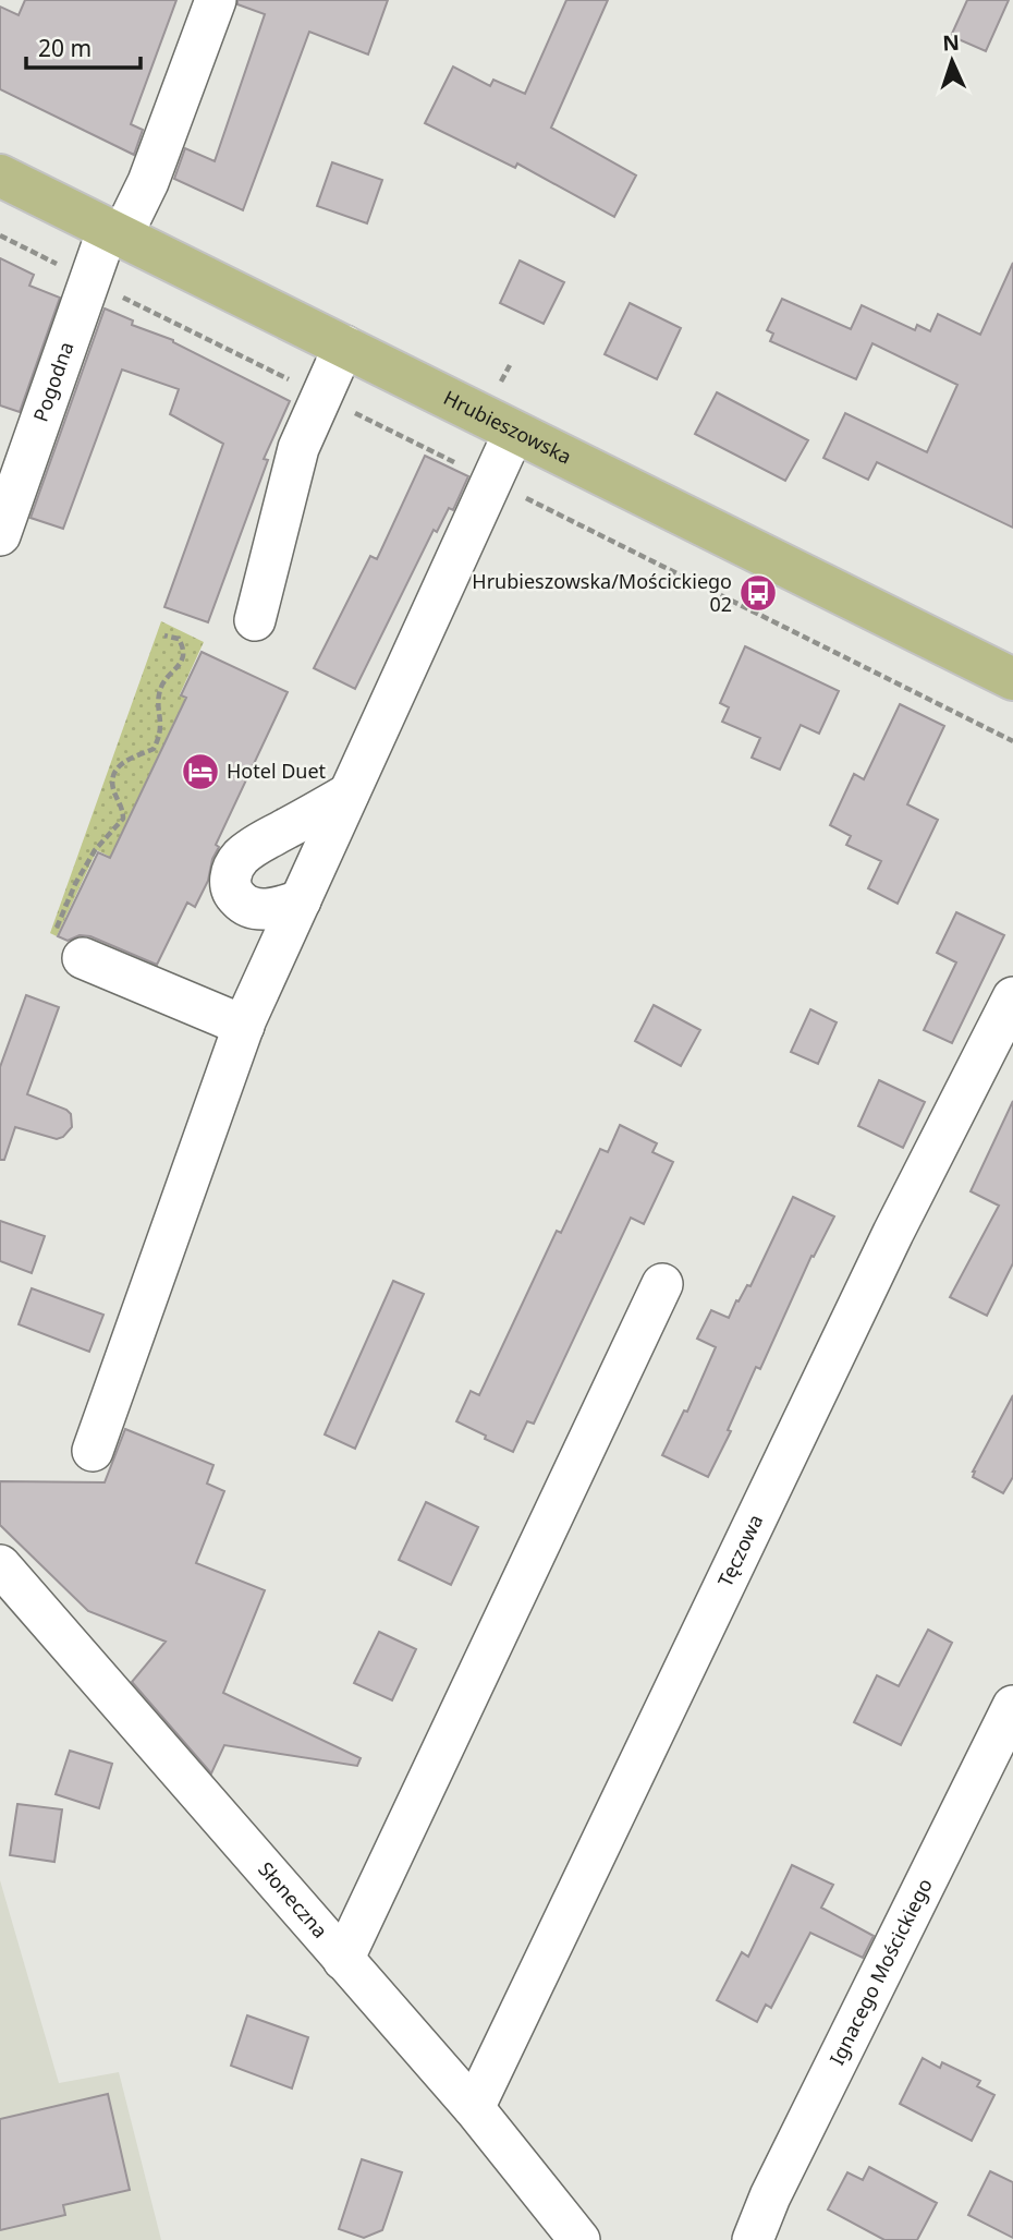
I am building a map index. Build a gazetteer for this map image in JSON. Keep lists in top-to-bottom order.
{
  "streets": {
    "main road": ["Hrubieszowska"],
    "street": [
      "Pogodna",
      "Tęczowa",
      "Słoneczna",
      "Ignacego Mościckiego"
    ]
  },
  "crossings": [
    ["Pogodna", "Hrubieszowska"],
    ["Tęczowa", "Słoneczna"]
  ],
  "places": {
    "bus stop": ["Hrubieszowska/Mościckiego 02"],
    "hotel": ["Hotel Duet"]
  },
  "scale_bar": "20 m",
  "north": "top"
}
